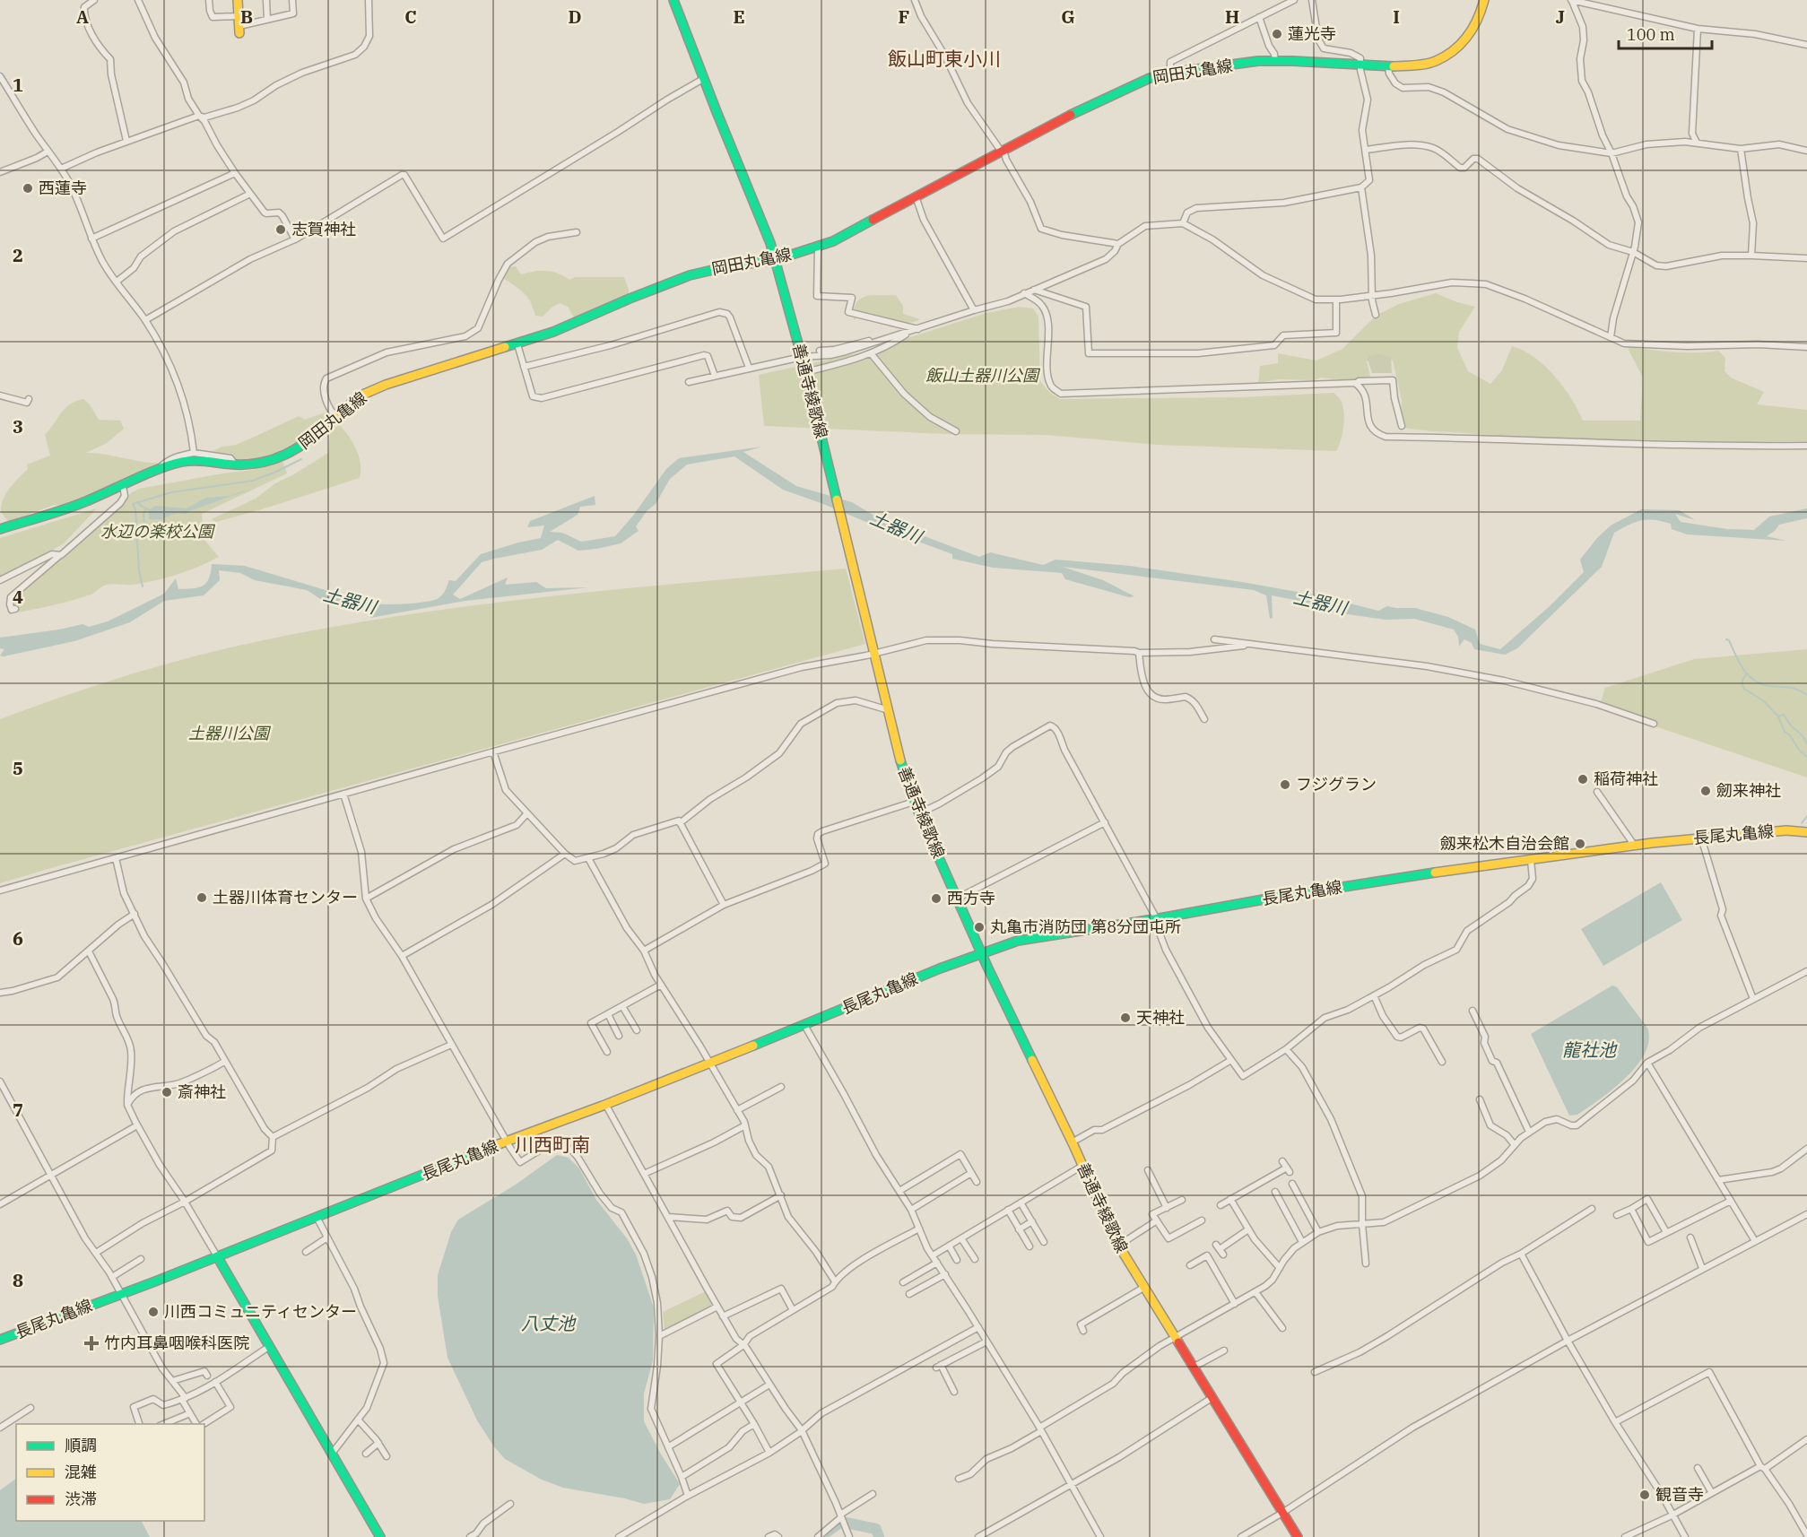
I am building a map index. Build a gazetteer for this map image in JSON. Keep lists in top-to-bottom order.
{
  "streets": {
    "main road": ["岡田丸亀線", "善通寺綾歌線", "長尾丸亀線"]
  },
  "crossings": [
    ["岡田丸亀線", "善通寺綾歌線"],
    ["善通寺綾歌線", "長尾丸亀線"]
  ],
  "districts": ["飯山町東小川", "川西町南"],
  "water": ["土器川", "龍社池", "八丈池"],
  "parks": ["飯山土器川公園", "水辺の楽校公園", "土器川公園"],
  "places": {
    "other": [
      "蓮光寺",
      "西蓮寺",
      "志賀神社",
      "稲荷神社",
      "フジグラン",
      "劒来神社",
      "劔来松木自治会館",
      "土器川体育センター",
      "西方寺",
      "丸亀市消防団 第8分団屯所",
      "天神社",
      "斎神社",
      "川西コミュニティセンター",
      "観音寺"
    ],
    "health": ["竹内耳鼻咽喉科医院"]
  },
  "legend": ["順調", "混雑", "渋滞"],
  "scale_bar": "100 m",
  "grid": {
    "columns": [
      "A",
      "B",
      "C",
      "D",
      "E",
      "F",
      "G",
      "H",
      "I",
      "J"
    ],
    "rows": [
      "1",
      "2",
      "3",
      "4",
      "5",
      "6",
      "7",
      "8"
    ]
  }
}
